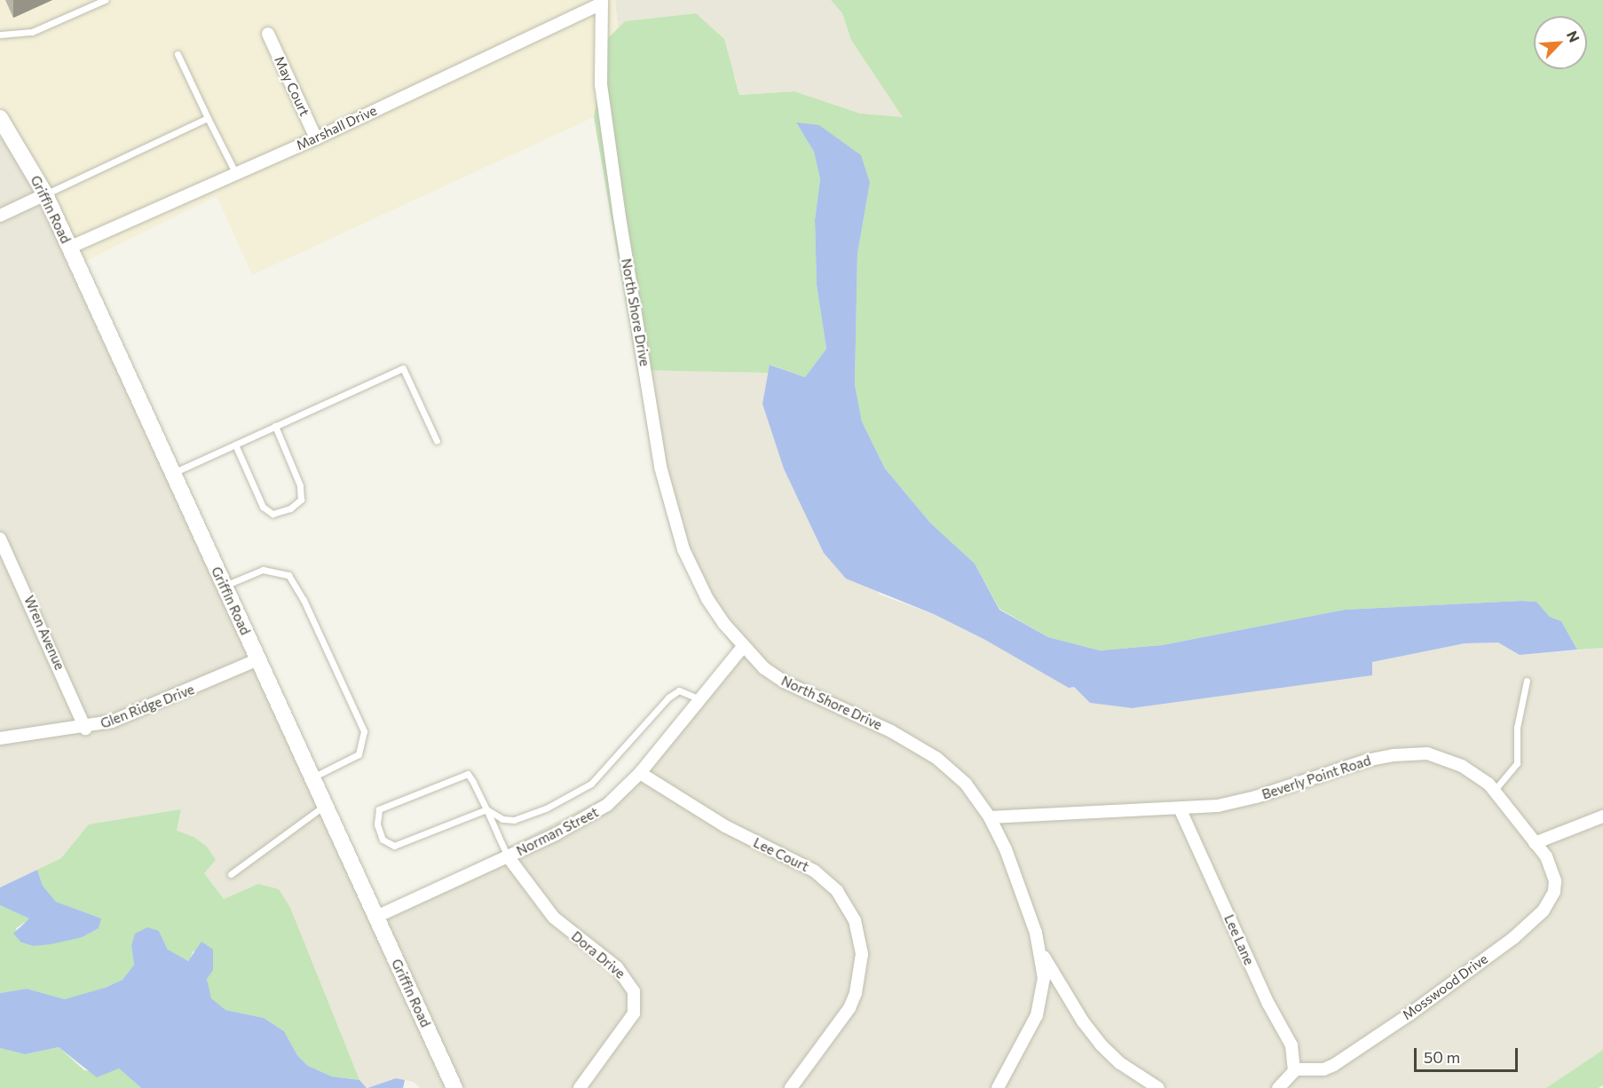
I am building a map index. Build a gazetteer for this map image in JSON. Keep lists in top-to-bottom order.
{
  "streets": {
    "street": [
      "May Court",
      "Marshall Drive",
      "Griffin Road",
      "North Shore Drive",
      "Wren Avenue",
      "Glen Ridge Drive",
      "Beverly Point Road",
      "Norman Street",
      "Lee Court",
      "Lee Lane",
      "Dora Drive",
      "Mosswood Drive"
    ]
  },
  "crossings": [
    ["May Court", "Marshall Drive"],
    ["Marshall Drive", "Griffin Road"],
    ["Marshall Drive", "North Shore Drive"],
    ["Griffin Road", "Glen Ridge Drive"],
    ["Griffin Road", "Norman Street"],
    ["North Shore Drive", "Beverly Point Road"],
    ["North Shore Drive", "Norman Street"],
    ["Wren Avenue", "Glen Ridge Drive"],
    ["Beverly Point Road", "Lee Lane"],
    ["Beverly Point Road", "Mosswood Drive"],
    ["Norman Street", "Lee Court"],
    ["Norman Street", "Dora Drive"],
    ["Lee Lane", "Mosswood Drive"]
  ],
  "scale_bar": "50 m",
  "north": "top right"
}
